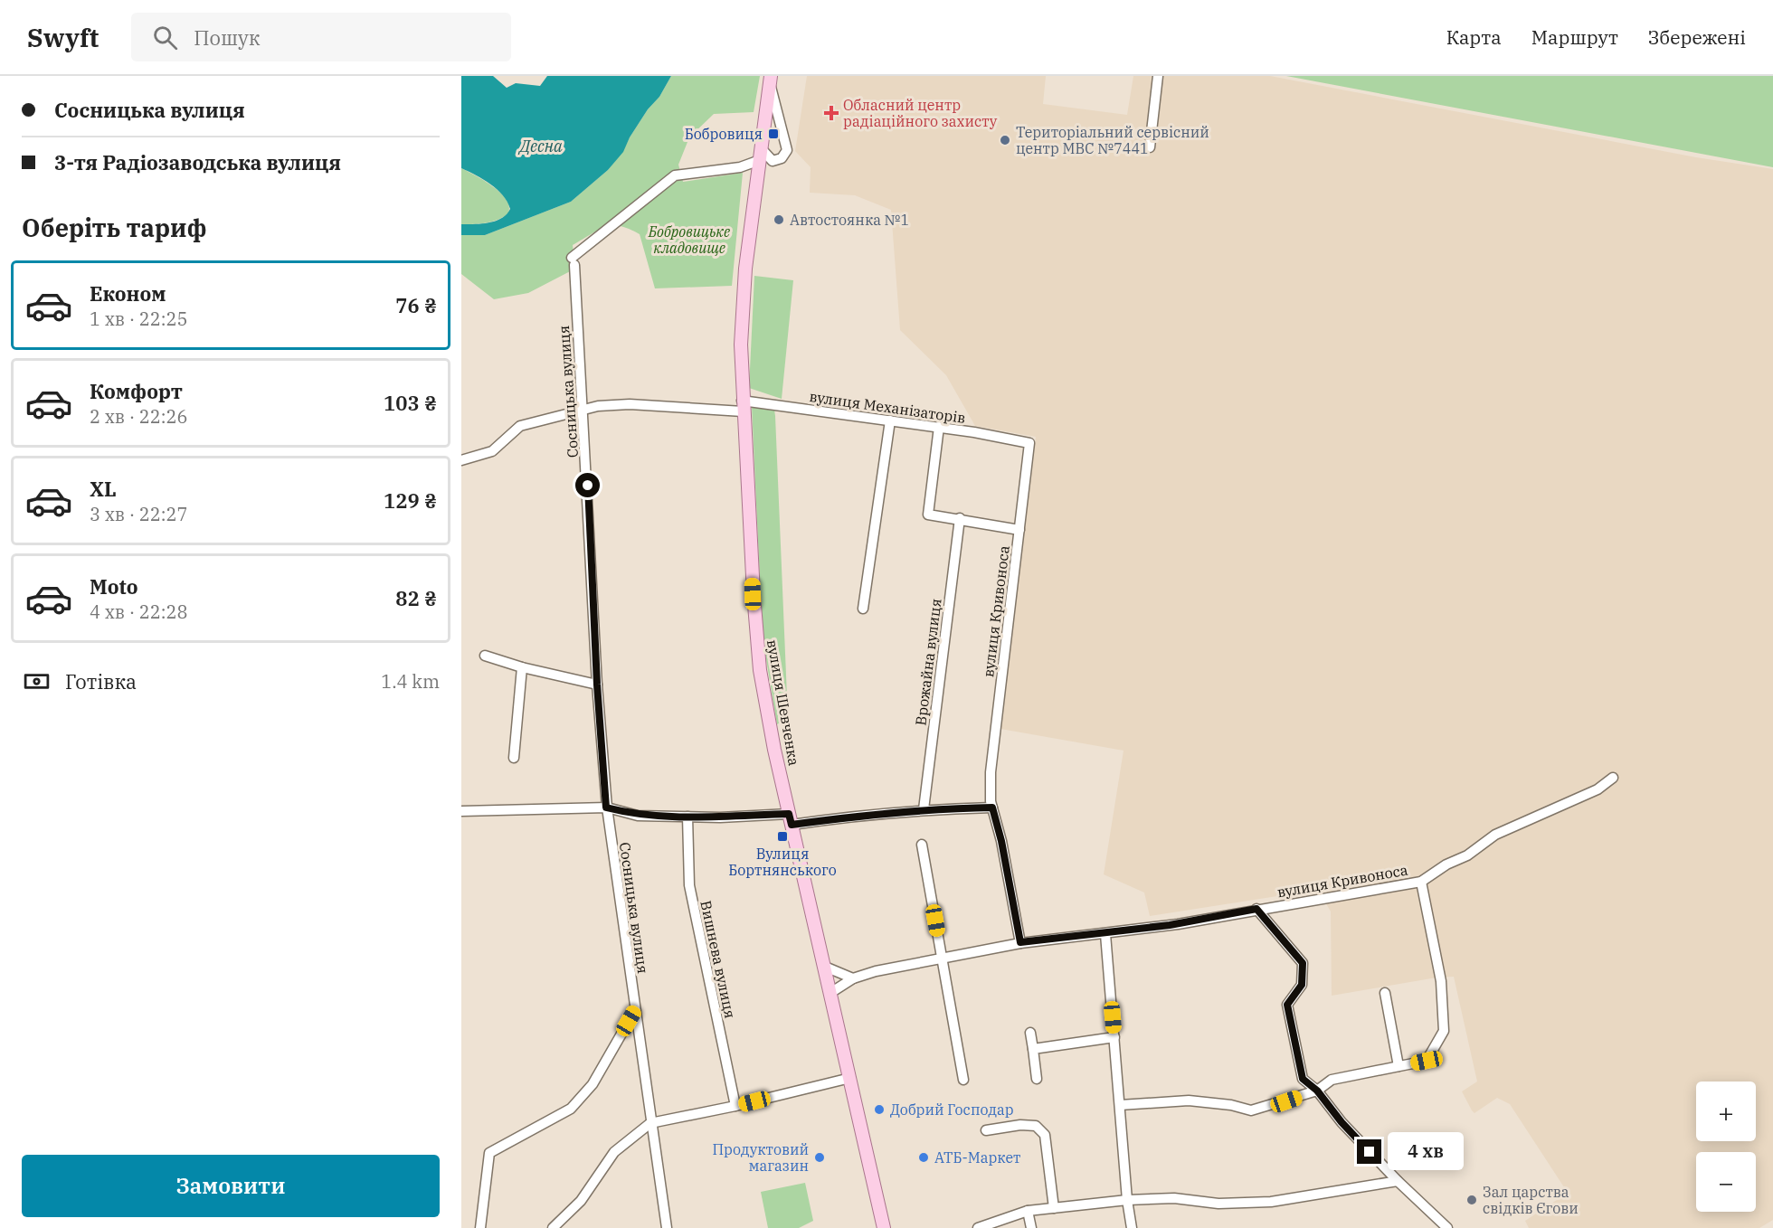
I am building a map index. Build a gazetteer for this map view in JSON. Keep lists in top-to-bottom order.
{
  "streets": {
    "main road": ["вулиця Шевченка"],
    "street": [
      "Сосницька вулиця",
      "вулиця Механізаторів",
      "вулиця Кривоноса",
      "Врожайна вулиця",
      "Вишнева вулиця"
    ]
  },
  "crossings": [
    ["Сосницька вулиця", "вулиця Механізаторів"],
    ["Сосницька вулиця", "вулиця Шевченка"],
    ["вулиця Механізаторів", "вулиця Кривоноса"],
    ["вулиця Механізаторів", "вулиця Шевченка"],
    ["вулиця Кривоноса", "вулиця Шевченка"]
  ],
  "water": ["Десна"],
  "parks": ["Бобровицьке кладовище"],
  "places": {
    "health": ["Обласний центр радіаційного захисту"],
    "transit": ["Бобровиця", "Вулиця Бортнянського"],
    "other": [
      "Територіальний сервісний центр МВС №7441",
      "Автостоянка №1",
      "Добрий Господар",
      "Продуктовий магазин",
      "АТБ-Маркет",
      "Зал царства свідків Єгови"
    ]
  },
  "page": {
    "header": "Swyft",
    "search": "Пошук",
    "nav": ["Карта", "Маршрут", "Збережені"],
    "banner": ["Сосницька вулиця", "3-тя Радіозаводська вулиця"],
    "heading": "Оберіть тариф",
    "list": [
      {
        "name": "Економ",
        "note": "1 хв · 22:25",
        "value": "76 ₴"
      },
      {
        "name": "Комфорт",
        "note": "2 хв · 22:26",
        "value": "103 ₴"
      },
      {
        "name": "XL",
        "note": "3 хв · 22:27",
        "value": "129 ₴"
      },
      {
        "name": "Moto",
        "note": "4 хв · 22:28",
        "value": "82 ₴"
      }
    ],
    "pay": ["Готівка", "1.4 km"],
    "map_buttons": ["+", "−"],
    "bubble": "4 хв",
    "buttons": "Замовити"
  }
}
